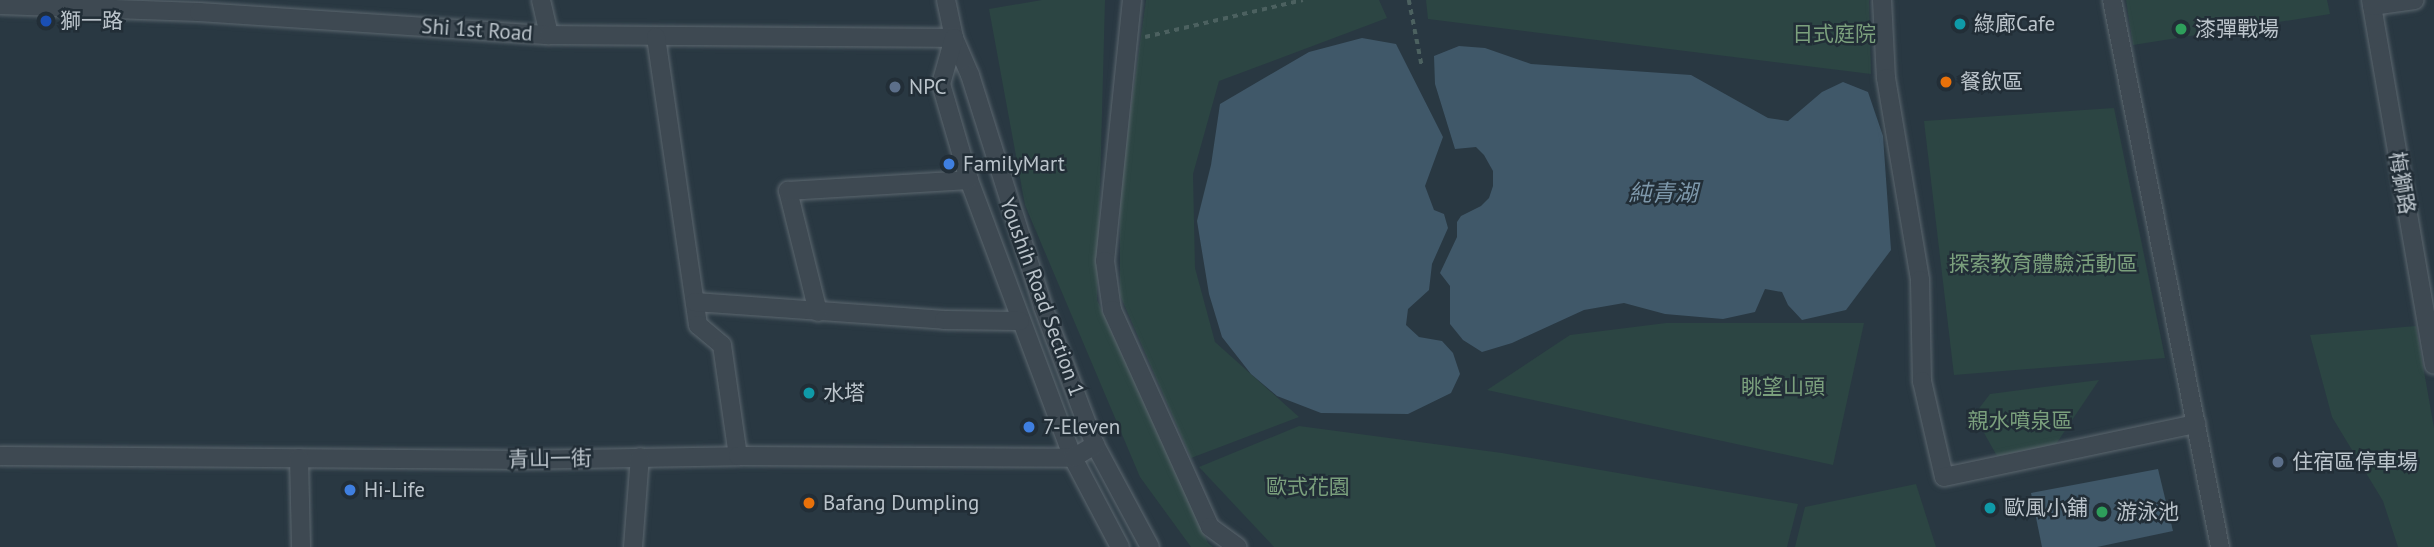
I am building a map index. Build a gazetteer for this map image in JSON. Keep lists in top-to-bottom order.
{
  "streets": {
    "street": [
      "Shi 1st Road",
      "梅獅路",
      "Youshih Road Section 1",
      "青山一街"
    ]
  },
  "crossings": [
    ["Shi 1st Road", "Youshih Road Section 1"],
    ["Youshih Road Section 1", "青山一街"]
  ],
  "water": ["純青湖"],
  "parks": [
    "日式庭院",
    "探索教育體驗活動區",
    "眺望山頭",
    "親水噴泉區",
    "歐式花園"
  ],
  "places": [
    "獅一路",
    "綠廊Cafe",
    "漆彈戰場",
    "餐飲區",
    "NPC",
    "FamilyMart",
    "水塔",
    "7-Eleven",
    "住宿區停車場",
    "Hi-Life",
    "Bafang Dumpling",
    "歐風小舖",
    "游泳池"
  ]
}
